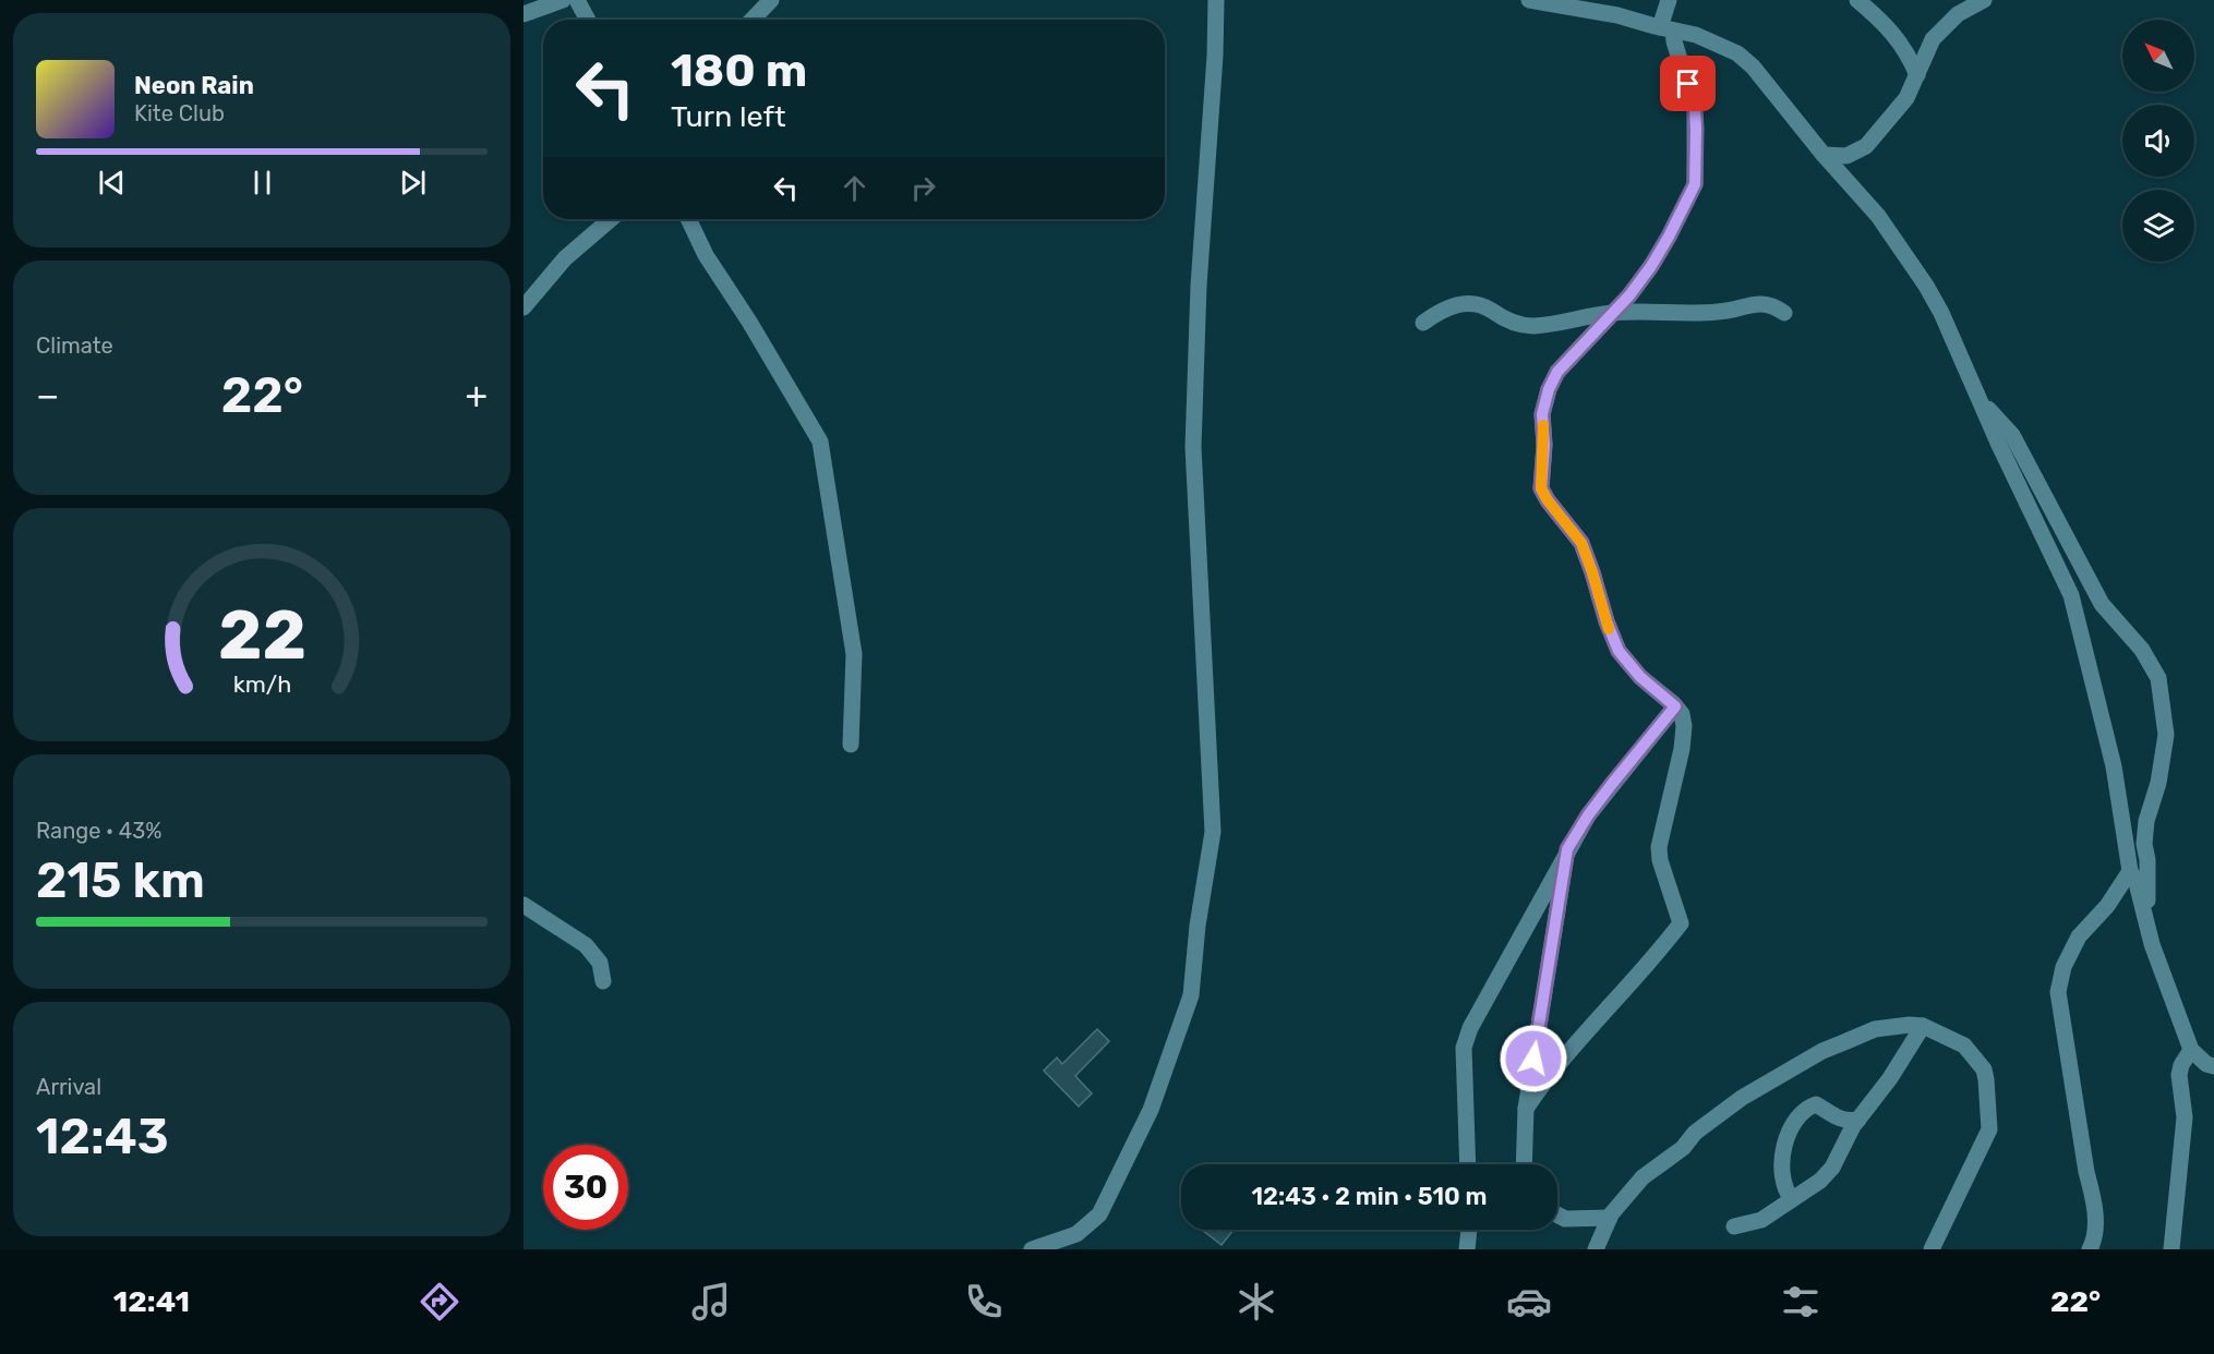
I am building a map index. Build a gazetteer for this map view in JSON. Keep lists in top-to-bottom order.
{
  "north": "top left",
  "page": {
    "turn": ["180 m", "Turn left"],
    "song": ["Neon Rain", "Kite Club"],
    "tile": [
      "Climate",
      ["Range · 43%", "215 km"],
      ["Arrival", "12:43"]
    ],
    "heat": ["−", "22°", "+"],
    "limit": "30",
    "trip": "12:43 · 2 min · 510 m",
    "tabs": ["12:41", "22°"],
    "gauge": ["22", "km/h"]
  }
}
